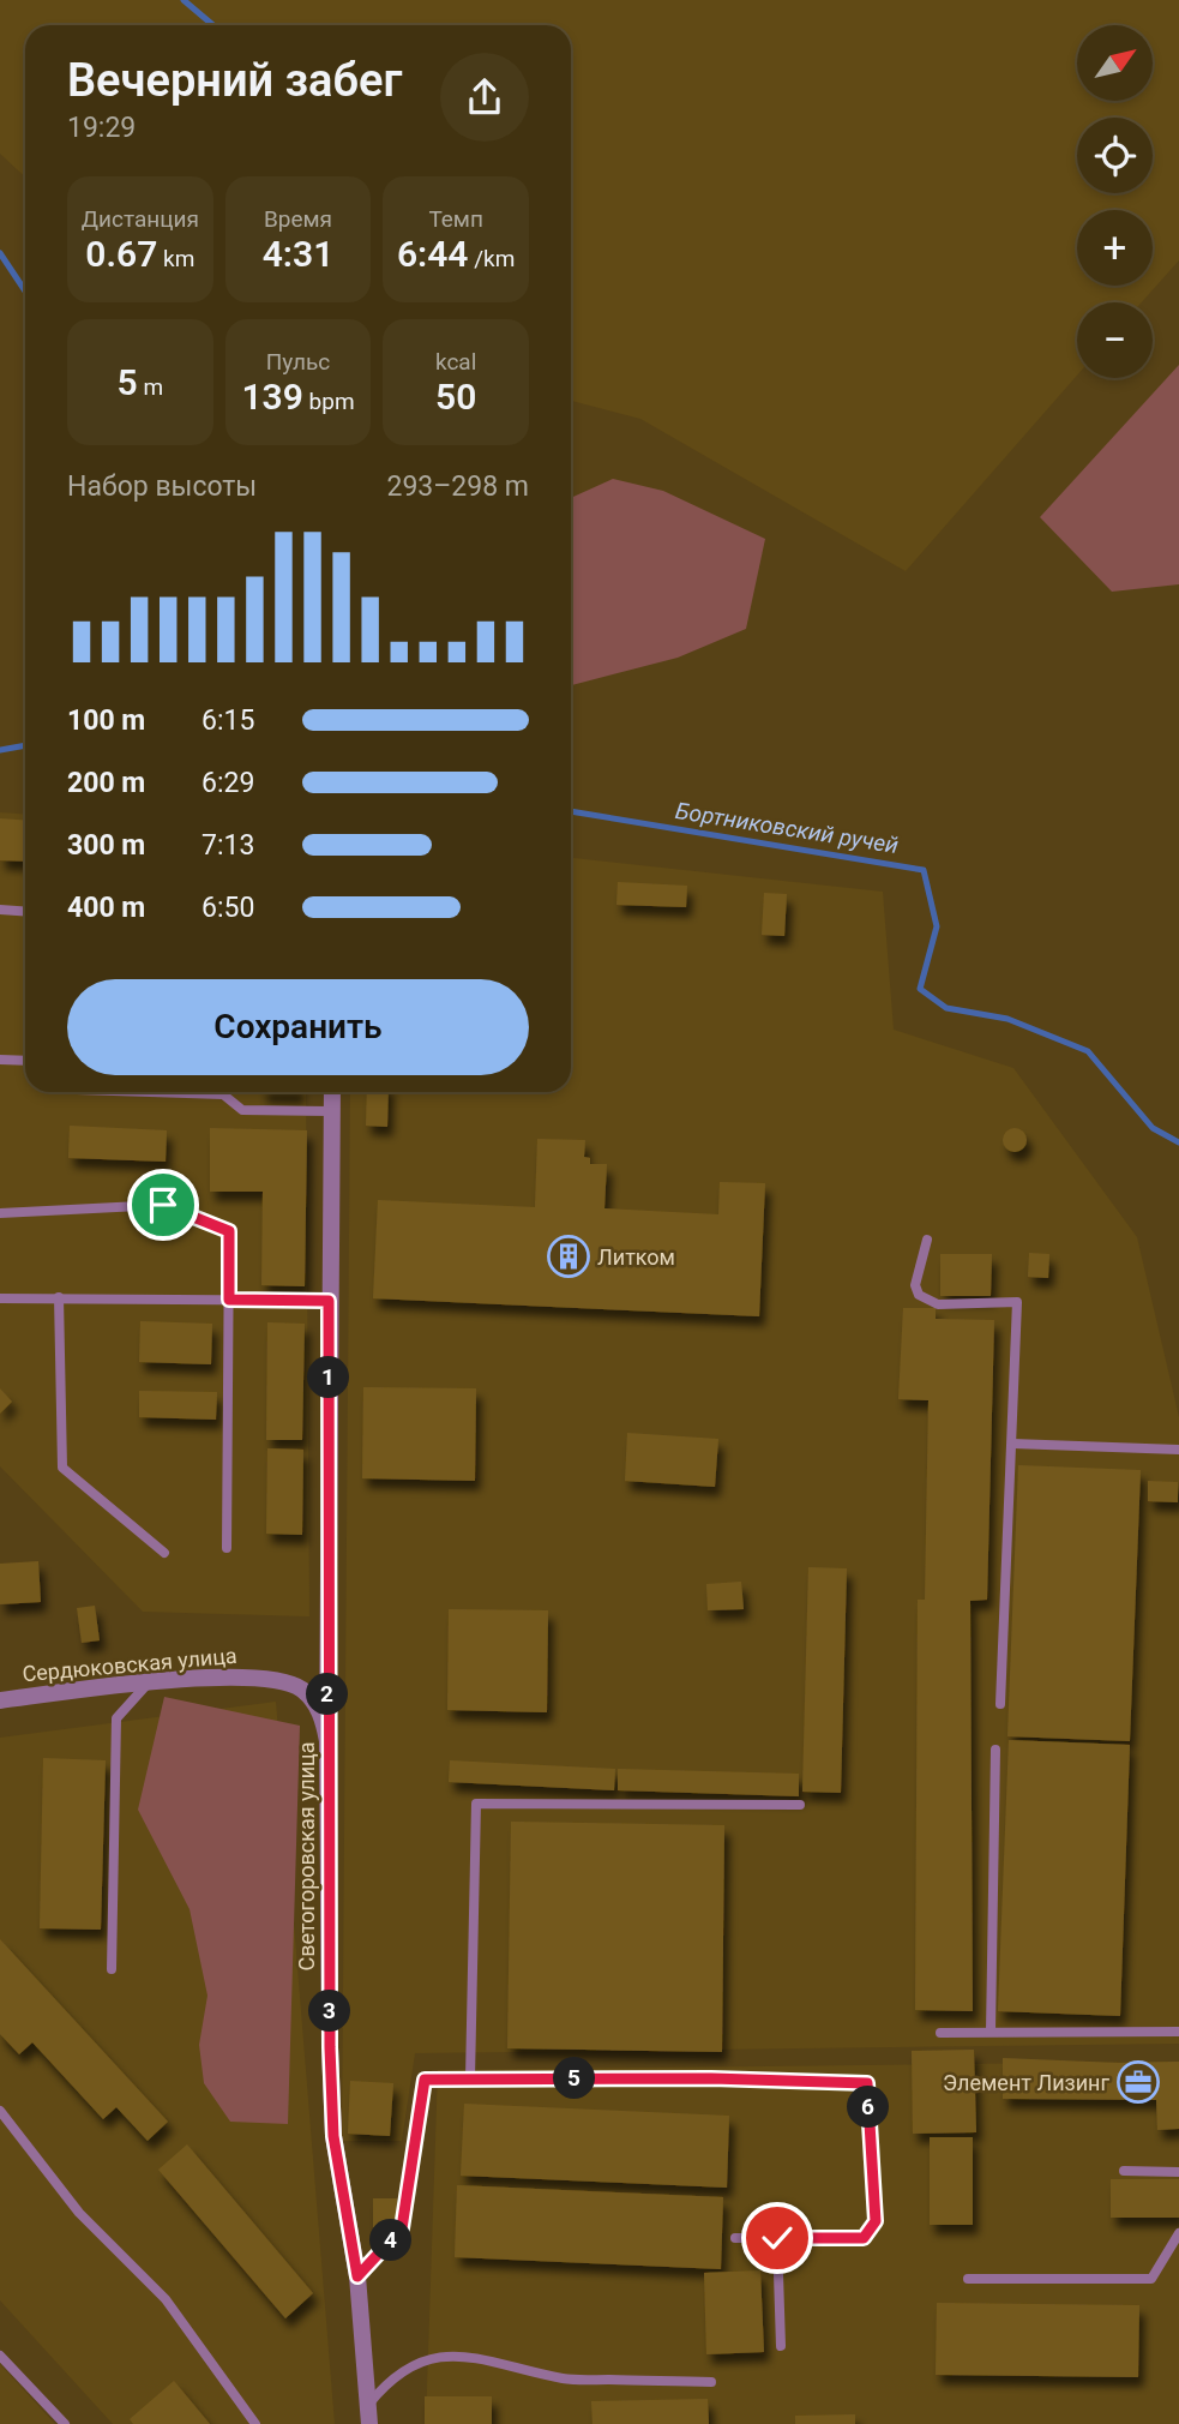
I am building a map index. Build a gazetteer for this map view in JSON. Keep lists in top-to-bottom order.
{
  "streets": {
    "street": ["Сердюковская улица", "Светогоровская улица"]
  },
  "crossings": [
    ["Сердюковская улица", "Светогоровская улица"]
  ],
  "water": ["Бортниковский ручей"],
  "places": {
    "building": ["Литком"],
    "office": ["Элемент Лизинг"]
  },
  "north": "top right",
  "page": {
    "map_buttons": ["+", "−"],
    "heading": ["Вечерний забег", "19:29"],
    "stats": [
      ["Дистанция", "0.67 km"],
      ["Время", "4:31"],
      ["Темп", "6:44 /km"],
      ["5 m"],
      ["Пульс", "139 bpm"],
      ["kcal", "50"]
    ],
    "chart": ["Набор высоты", "293–298 m"],
    "list": [
      {
        "name": "100 m",
        "note": "6:15"
      },
      {
        "name": "200 m",
        "note": "6:29"
      },
      {
        "name": "300 m",
        "note": "7:13"
      },
      {
        "name": "400 m",
        "note": "6:50"
      }
    ],
    "buttons": "Сохранить",
    "pins": [
      "1",
      "2",
      "3",
      "5",
      "6",
      "4"
    ]
  }
}
